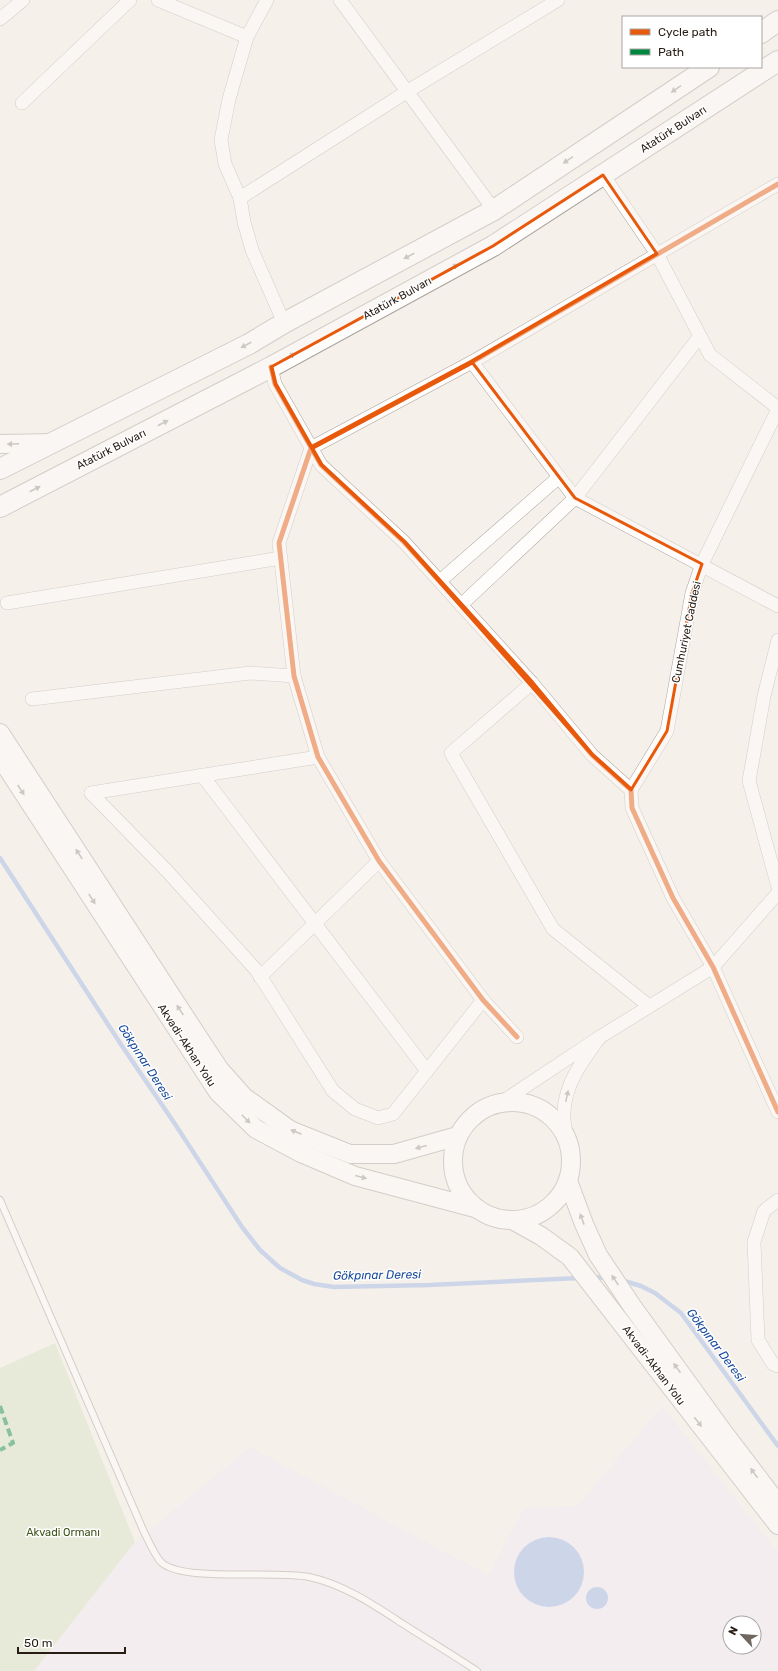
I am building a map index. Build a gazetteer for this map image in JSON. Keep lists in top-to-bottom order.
{
  "streets": {
    "main road": ["Atatürk Bulvarı", "Akvadi-Akhan Yolu"],
    "street": ["Cumhuriyet Caddesi"]
  },
  "water": ["Gökpınar Deresi"],
  "parks": ["Akvadi Ormanı"],
  "legend": ["Cycle path", "Path"],
  "scale_bar": "50 m",
  "north": "top left"
}
